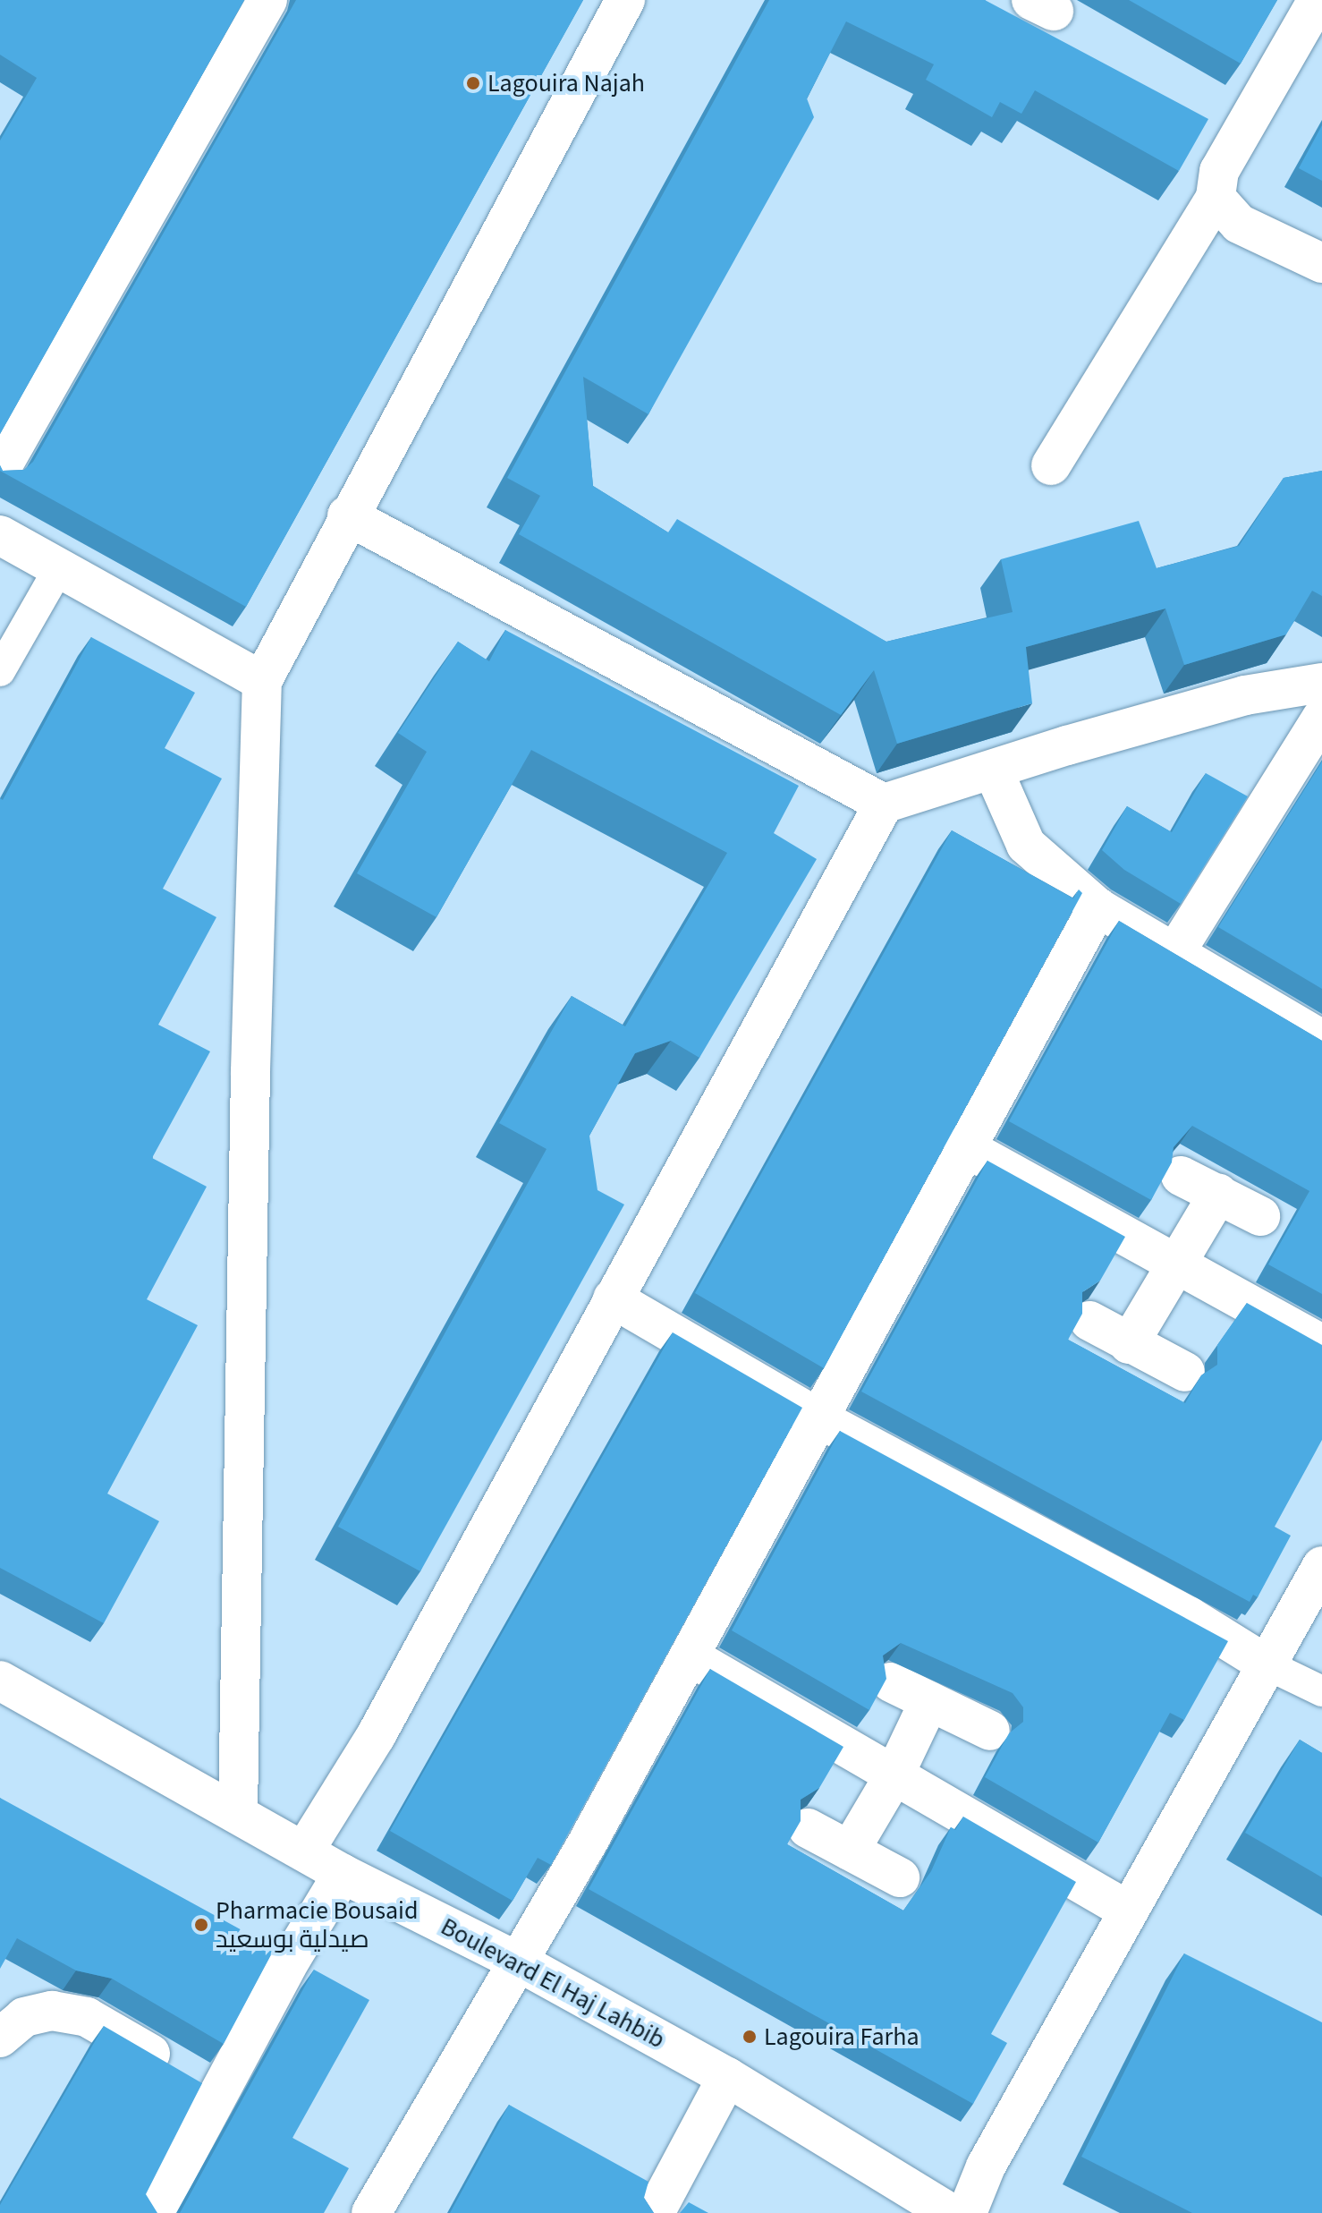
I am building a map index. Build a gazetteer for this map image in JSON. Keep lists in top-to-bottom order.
{
  "streets": {
    "street": ["Boulevard El Haj Lahbib"]
  },
  "places": ["Lagouira Najah", "Pharmacie Bousaid صيدلية بوسعيد", "Lagouira Farha"]
}
